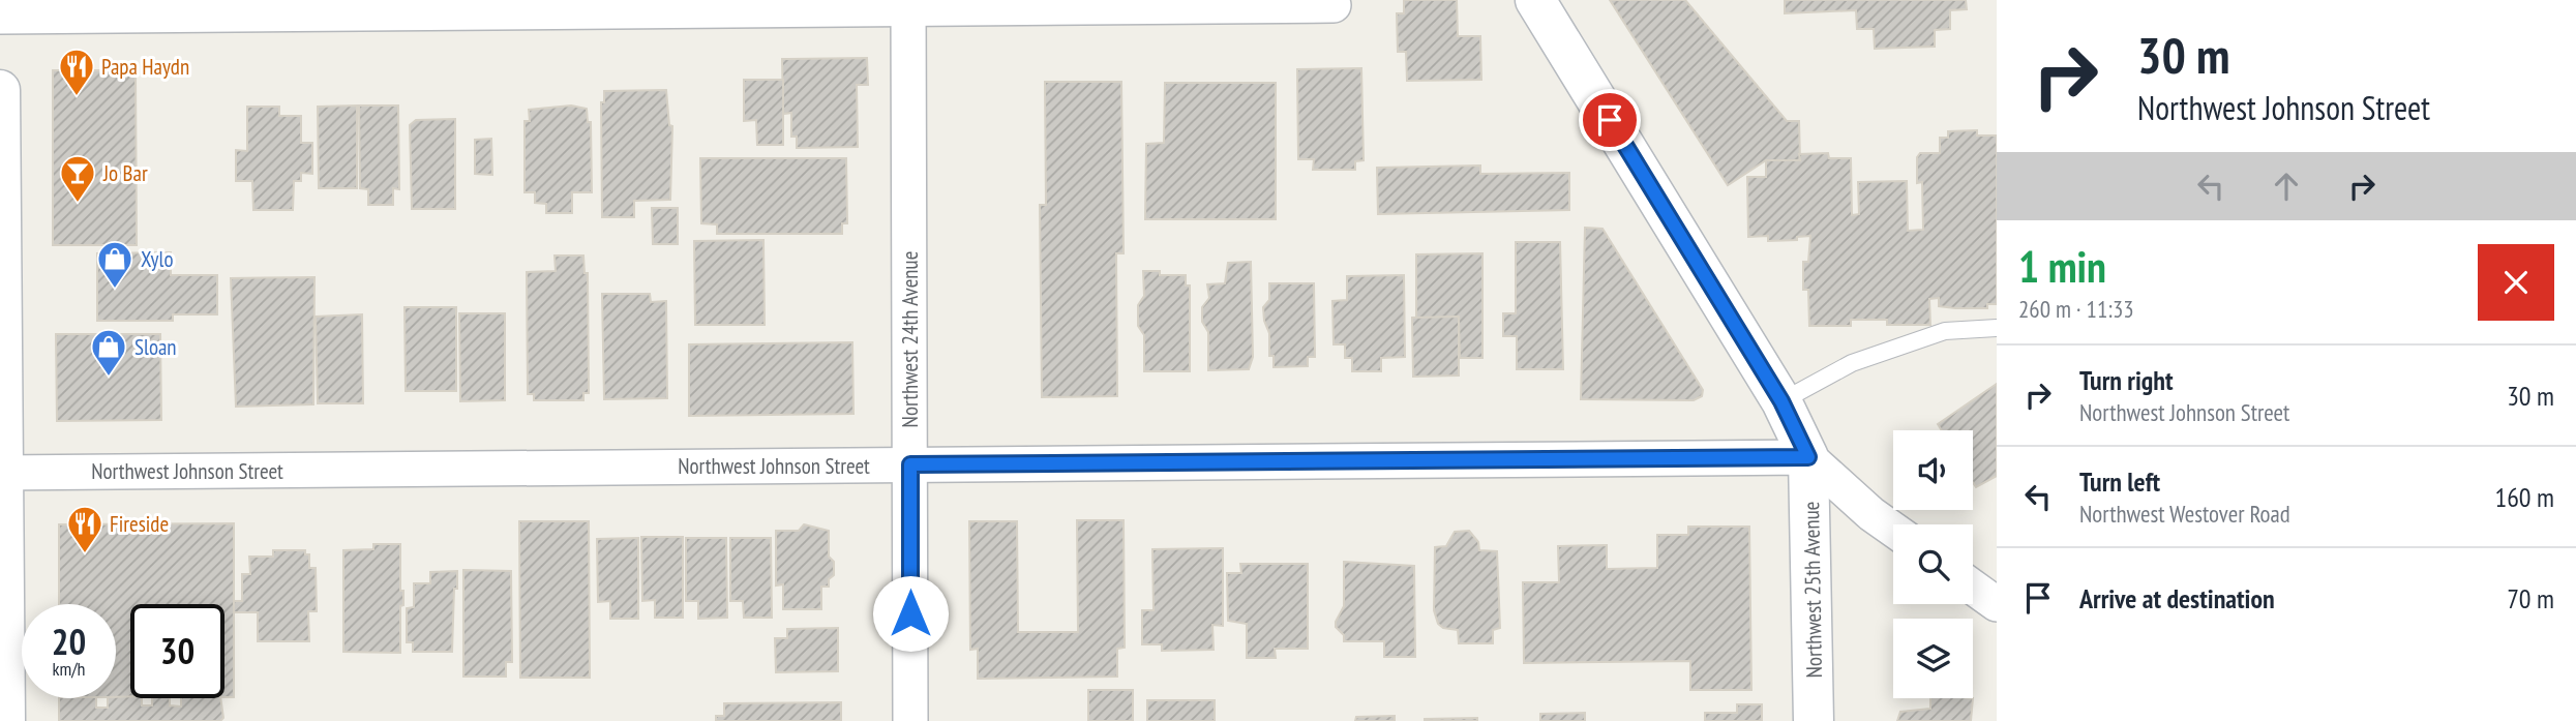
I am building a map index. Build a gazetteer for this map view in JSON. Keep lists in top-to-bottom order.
{
  "streets": {
    "street": ["Northwest 24th Avenue", "Northwest Johnson Street", "Northwest 25th Avenue"]
  },
  "crossings": [
    ["Northwest 24th Avenue", "Northwest Johnson Street"],
    ["Northwest Johnson Street", "Northwest 25th Avenue"]
  ],
  "places": {
    "restaurant": ["Papa Haydn", "Fireside"],
    "bar": ["Jo Bar"],
    "shop": ["Xylo", "Sloan"]
  },
  "page": {
    "turn": ["30 m", "Northwest Johnson Street"],
    "heading": ["1 min", "260 m · 11:33"],
    "list": [
      {
        "name": "Turn right",
        "note": "Northwest Johnson Street",
        "value": "30 m"
      },
      {
        "name": "Turn left",
        "note": "Northwest Westover Road",
        "value": "160 m"
      },
      {
        "name": "Arrive at destination",
        "value": "70 m"
      }
    ],
    "speed": "20 km/h",
    "limit": "30"
  }
}
